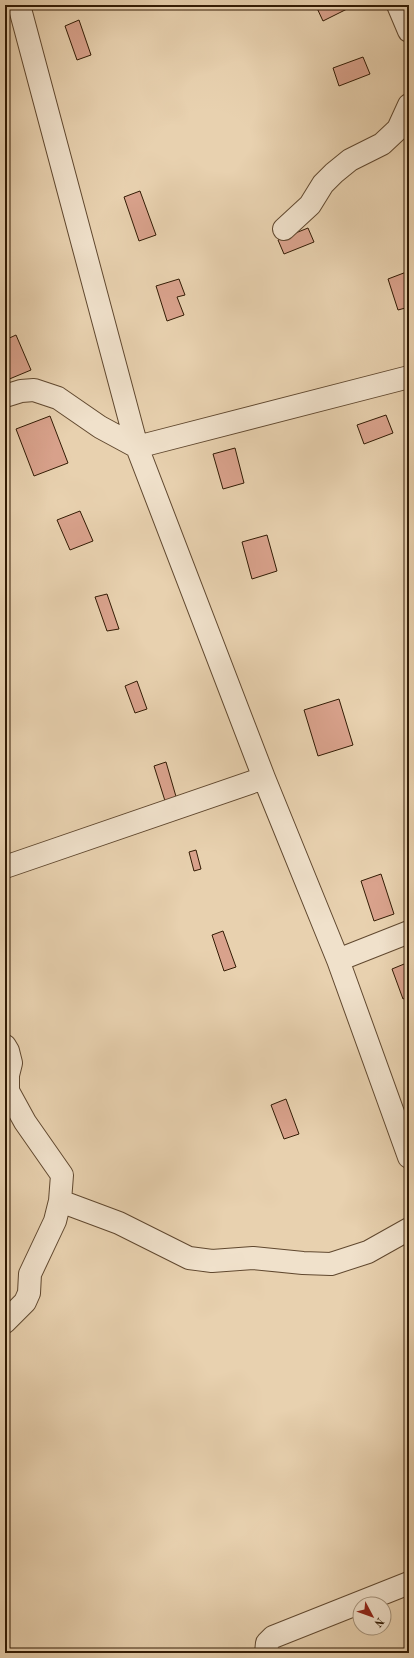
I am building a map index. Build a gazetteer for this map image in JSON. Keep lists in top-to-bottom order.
{
  "north": "bottom right"
}
